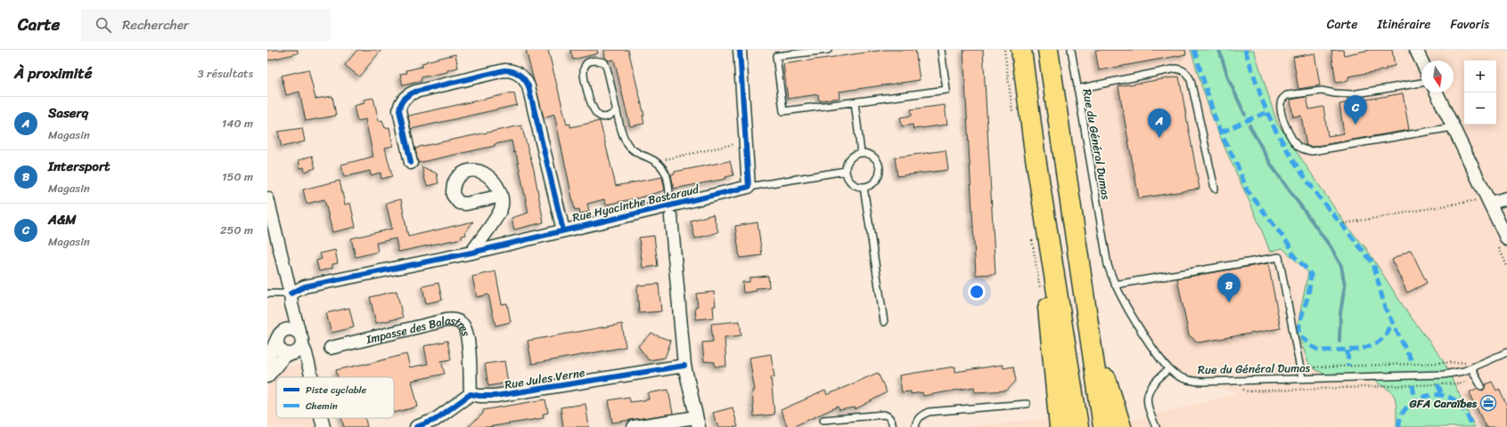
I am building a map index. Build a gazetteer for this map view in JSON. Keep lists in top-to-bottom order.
{
  "streets": {
    "street": ["Rue Hyacinthe Bastaraud", "Impasse des Balastres", "Rue Jules Verne"],
    "lane": ["Rue du Général Dumas"]
  },
  "crossings": [
    ["Impasse des Balastres", "Rue Jules Verne"]
  ],
  "places": {
    "office": ["GFA Caraïbes"]
  },
  "legend": ["Piste cyclable", "Chemin"],
  "north": "bottom",
  "page": {
    "header": "Carte",
    "search": "Rechercher",
    "nav": ["Carte", "Itinéraire", "Favoris"],
    "heading": ["À proximité", "3 résultats"],
    "map_buttons": ["+", "−"],
    "pins": ["C", "A", "B"],
    "list": [
      {
        "mark": "A",
        "name": "Saserq",
        "note": "Magasin",
        "value": "140 m"
      },
      {
        "mark": "B",
        "name": "Intersport",
        "note": "Magasin",
        "value": "150 m"
      },
      {
        "mark": "C",
        "name": "A&M",
        "note": "Magasin",
        "value": "250 m"
      }
    ]
  }
}
